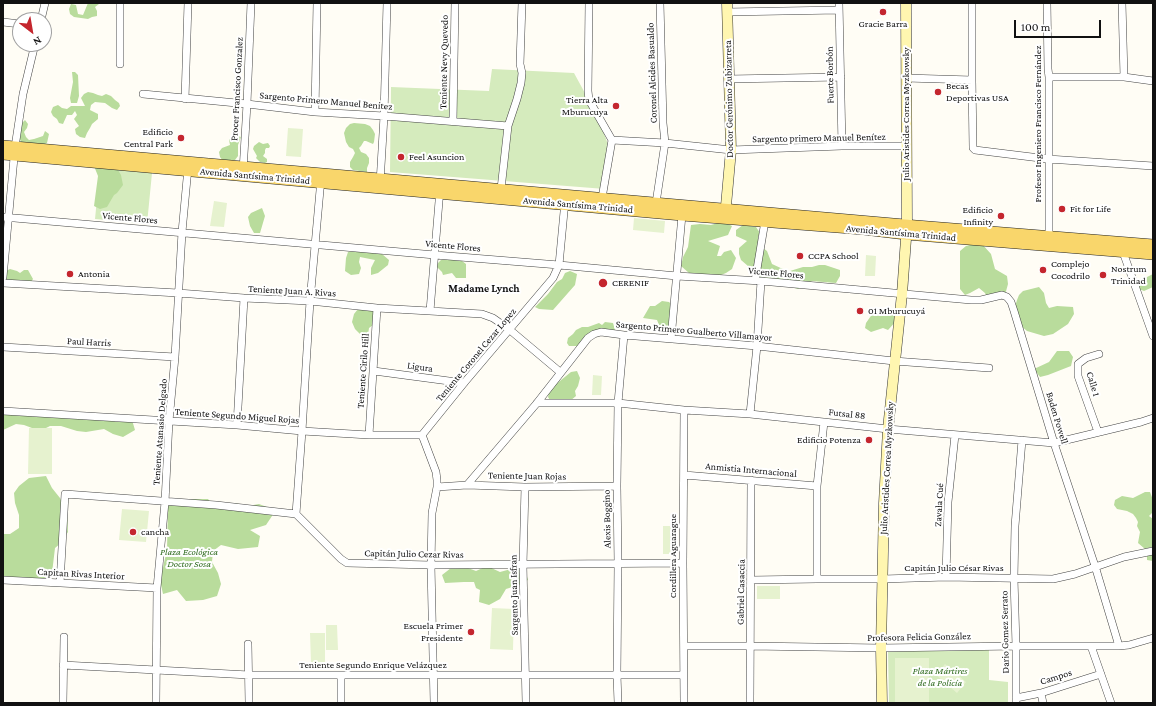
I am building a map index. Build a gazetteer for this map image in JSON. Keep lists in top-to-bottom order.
{
  "streets": {
    "main road": ["Avenida Santísima Trinidad"],
    "street": [
      "Teniente Nevy Quevedo",
      "Coronel Alcides Basualdo",
      "Fuerte Borbón",
      "Procer Francisco Gonzalez",
      "Doctor Gerónimo Zubizarreta",
      "Sargento Primero Manuel Benitez",
      "Julio Aristides Correa Myzkowsky",
      "Profesor Ingeniero Francisco Fernández",
      "Sargento primero Manuel Benítez",
      "Vicente Flores",
      "Teniente Juan A. Rivas",
      "Sargento Primero Gualberto Villamayor",
      "Paul Harris",
      "Teniente Coronel Cezar Lopez",
      "Ligura",
      "Teniente Cirilo Hill",
      "Calle 1",
      "Futsal 88",
      "Teniente Segundo Miguel Rojas",
      "Baden Powell",
      "Teniente Atanasio Delgado",
      "Anmistia Internacional",
      "Teniente Juan Rojas",
      "Zavala Cué",
      "Alexis Boggino",
      "Capitán Julio Cezar Rivas",
      "Cordillera Aguarague",
      "Capitán Julio César Rivas",
      "Capitan Rivas Interior",
      "Gabriel Casaccia",
      "Sargento Juan Isfran",
      "Dario Gomez Serrato",
      "Profesora Felicia González",
      "Teniente Segundo Enrique Velázquez",
      "Campos"
    ]
  },
  "crossings": [
    ["Teniente Nevy Quevedo", "Sargento Primero Manuel Benitez"],
    ["Coronel Alcides Basualdo", "Avenida Santísima Trinidad"],
    ["Fuerte Borbón", "Sargento primero Manuel Benítez"],
    ["Procer Francisco Gonzalez", "Sargento Primero Manuel Benitez"],
    ["Procer Francisco Gonzalez", "Avenida Santísima Trinidad"],
    ["Doctor Gerónimo Zubizarreta", "Sargento primero Manuel Benítez"],
    ["Doctor Gerónimo Zubizarreta", "Avenida Santísima Trinidad"],
    ["Julio Aristides Correa Myzkowsky", "Sargento primero Manuel Benítez"],
    ["Julio Aristides Correa Myzkowsky", "Avenida Santísima Trinidad"],
    ["Julio Aristides Correa Myzkowsky", "Vicente Flores"],
    ["Julio Aristides Correa Myzkowsky", "Sargento Primero Gualberto Villamayor"],
    ["Julio Aristides Correa Myzkowsky", "Futsal 88"],
    ["Julio Aristides Correa Myzkowsky", "Baden Powell"],
    ["Julio Aristides Correa Myzkowsky", "Capitán Julio César Rivas"],
    ["Julio Aristides Correa Myzkowsky", "Profesora Felicia González"],
    ["Profesor Ingeniero Francisco Fernández", "Avenida Santísima Trinidad"],
    ["Avenida Santísima Trinidad", "Teniente Coronel Cezar Lopez"],
    ["Avenida Santísima Trinidad", "Teniente Atanasio Delgado"],
    ["Vicente Flores", "Teniente Coronel Cezar Lopez"],
    ["Vicente Flores", "Baden Powell"],
    ["Vicente Flores", "Teniente Atanasio Delgado"],
    ["Teniente Juan A. Rivas", "Sargento Primero Gualberto Villamayor"],
    ["Teniente Juan A. Rivas", "Teniente Coronel Cezar Lopez"],
    ["Teniente Juan A. Rivas", "Teniente Cirilo Hill"],
    ["Teniente Juan A. Rivas", "Teniente Atanasio Delgado"],
    ["Sargento Primero Gualberto Villamayor", "Futsal 88"],
    ["Sargento Primero Gualberto Villamayor", "Teniente Juan Rojas"],
    ["Sargento Primero Gualberto Villamayor", "Alexis Boggino"],
    ["Paul Harris", "Teniente Atanasio Delgado"],
    ["Teniente Coronel Cezar Lopez", "Ligura"],
    ["Teniente Coronel Cezar Lopez", "Teniente Segundo Miguel Rojas"],
    ["Ligura", "Teniente Cirilo Hill"],
    ["Teniente Cirilo Hill", "Teniente Segundo Miguel Rojas"],
    ["Calle 1", "Futsal 88"],
    ["Futsal 88", "Baden Powell"],
    ["Futsal 88", "Zavala Cué"],
    ["Futsal 88", "Alexis Boggino"],
    ["Futsal 88", "Cordillera Aguarague"],
    ["Futsal 88", "Dario Gomez Serrato"],
    ["Teniente Segundo Miguel Rojas", "Teniente Atanasio Delgado"],
    ["Baden Powell", "Capitán Julio César Rivas"],
    ["Baden Powell", "Profesora Felicia González"],
    ["Teniente Atanasio Delgado", "Capitan Rivas Interior"],
    ["Teniente Atanasio Delgado", "Teniente Segundo Enrique Velázquez"],
    ["Anmistia Internacional", "Cordillera Aguarague"],
    ["Anmistia Internacional", "Gabriel Casaccia"],
    ["Teniente Juan Rojas", "Alexis Boggino"],
    ["Teniente Juan Rojas", "Sargento Juan Isfran"],
    ["Zavala Cué", "Capitán Julio César Rivas"],
    ["Alexis Boggino", "Capitán Julio Cezar Rivas"],
    ["Alexis Boggino", "Teniente Segundo Enrique Velázquez"],
    ["Capitán Julio Cezar Rivas", "Cordillera Aguarague"],
    ["Capitán Julio Cezar Rivas", "Sargento Juan Isfran"],
    ["Cordillera Aguarague", "Profesora Felicia González"],
    ["Cordillera Aguarague", "Teniente Segundo Enrique Velázquez"],
    ["Capitán Julio César Rivas", "Gabriel Casaccia"],
    ["Capitán Julio César Rivas", "Dario Gomez Serrato"],
    ["Gabriel Casaccia", "Profesora Felicia González"],
    ["Sargento Juan Isfran", "Teniente Segundo Enrique Velázquez"],
    ["Dario Gomez Serrato", "Profesora Felicia González"],
    ["Dario Gomez Serrato", "Campos"]
  ],
  "districts": ["Madame Lynch"],
  "parks": ["Plaza Ecológica Doctor Sosa", "Plaza Mártires de la Policía"],
  "places": [
    "Gracie Barra",
    "Becas Deportivas USA",
    "Tierra Alta Mburucuya",
    "Edificio Central Park",
    "Feel Asuncion",
    "Fit for Life",
    "Edificio Infinity",
    "CCPA School",
    "Complejo Cocodrilo",
    "Antonia",
    "Nostrum Trinidad",
    "CERENIF",
    "01 Mburucuyá",
    "Edificio Potenza",
    "cancha",
    "Escuela Primer Presidente"
  ],
  "scale_bar": "100 m",
  "north": "bottom right"
}
